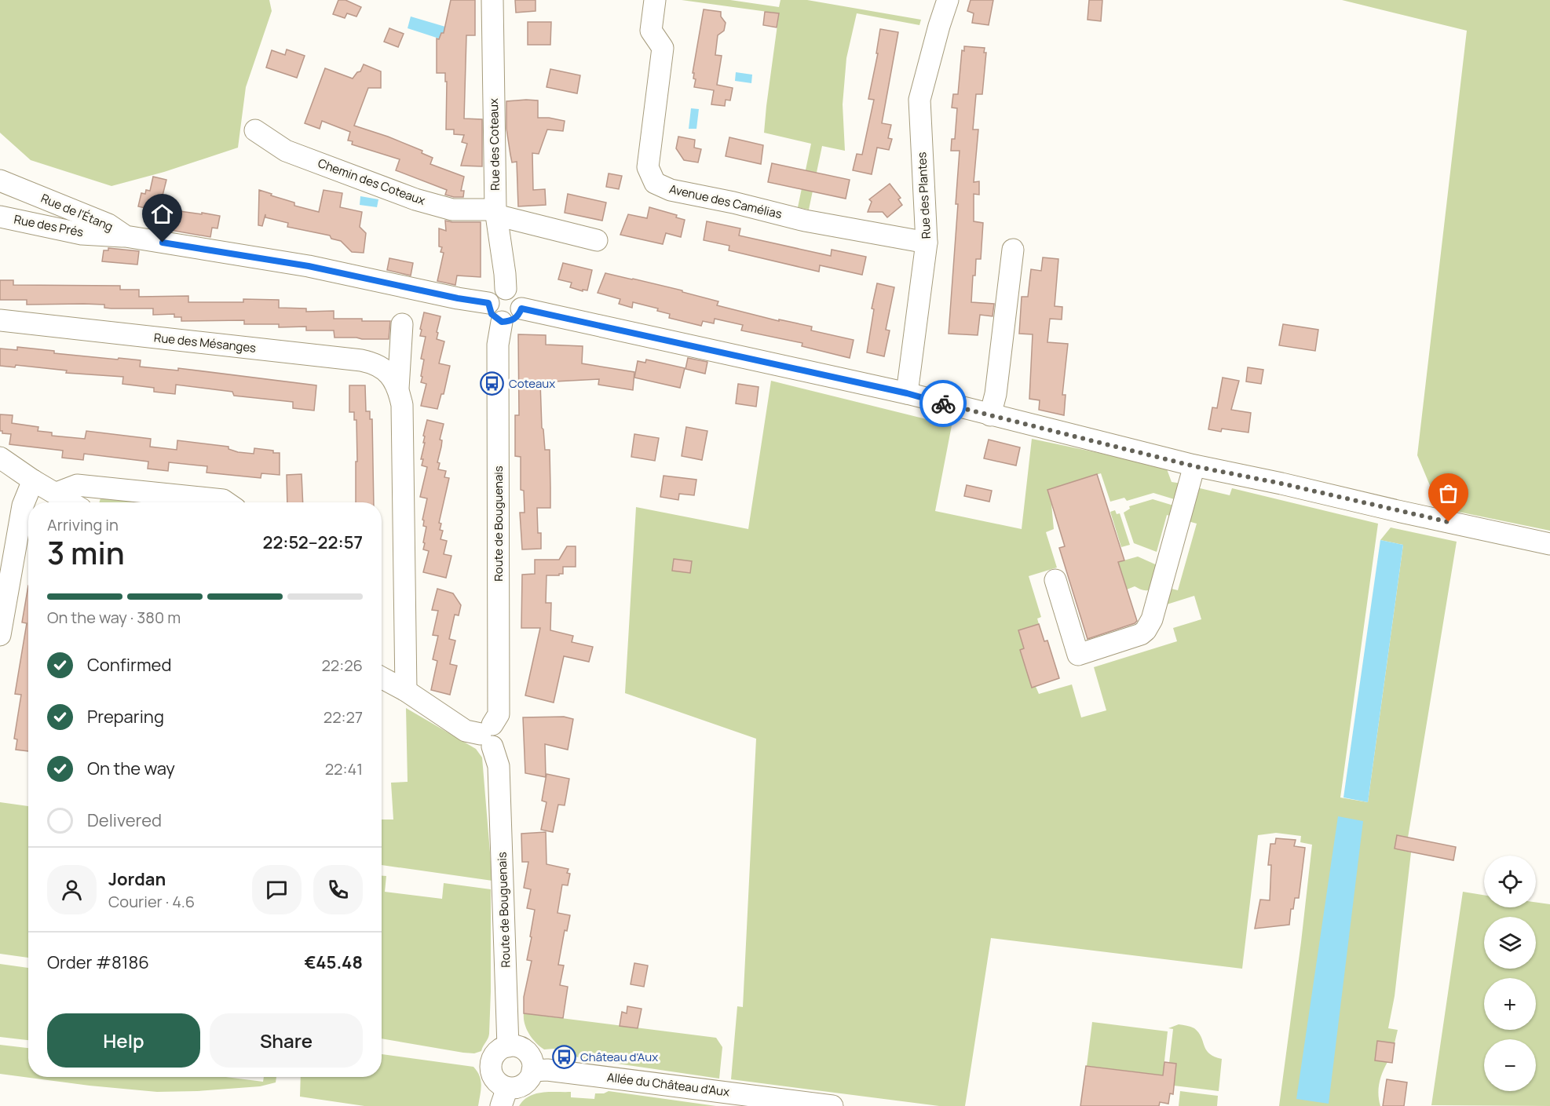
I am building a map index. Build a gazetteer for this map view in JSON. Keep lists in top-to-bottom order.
{
  "streets": {
    "street": [
      "Rue des Coteaux",
      "Chemin des Coteaux",
      "Rue des Plantes",
      "Avenue des Camélias",
      "Rue de l'Étang",
      "Rue des Prés",
      "Rue des Mésanges",
      "Route de Bouguenais",
      "Allée du Château d'Aux"
    ]
  },
  "crossings": [
    ["Rue des Coteaux", "Chemin des Coteaux"],
    ["Rue des Coteaux", "Rue de l'Étang"],
    ["Rue des Coteaux", "Route de Bouguenais"],
    ["Rue des Plantes", "Avenue des Camélias"],
    ["Rue de l'Étang", "Rue des Prés"],
    ["Rue de l'Étang", "Route de Bouguenais"],
    ["Route de Bouguenais", "Allée du Château d'Aux"]
  ],
  "places": {
    "bus stop": ["Coteaux", "Château d'Aux"]
  },
  "page": {
    "heading": ["3 min", "Arriving in", "22:52–22:57"],
    "panel": [
      "Jordan",
      "Courier · 4.6",
      "Order #8186",
      "€45.48"
    ],
    "bar": "On the way · 380 m",
    "list": [
      ["Confirmed", "22:26"],
      ["Preparing", "22:27"],
      ["On the way", "22:41"],
      "Delivered"
    ],
    "map_buttons": ["+", "−"],
    "buttons": ["Help", "Share"]
  }
}
